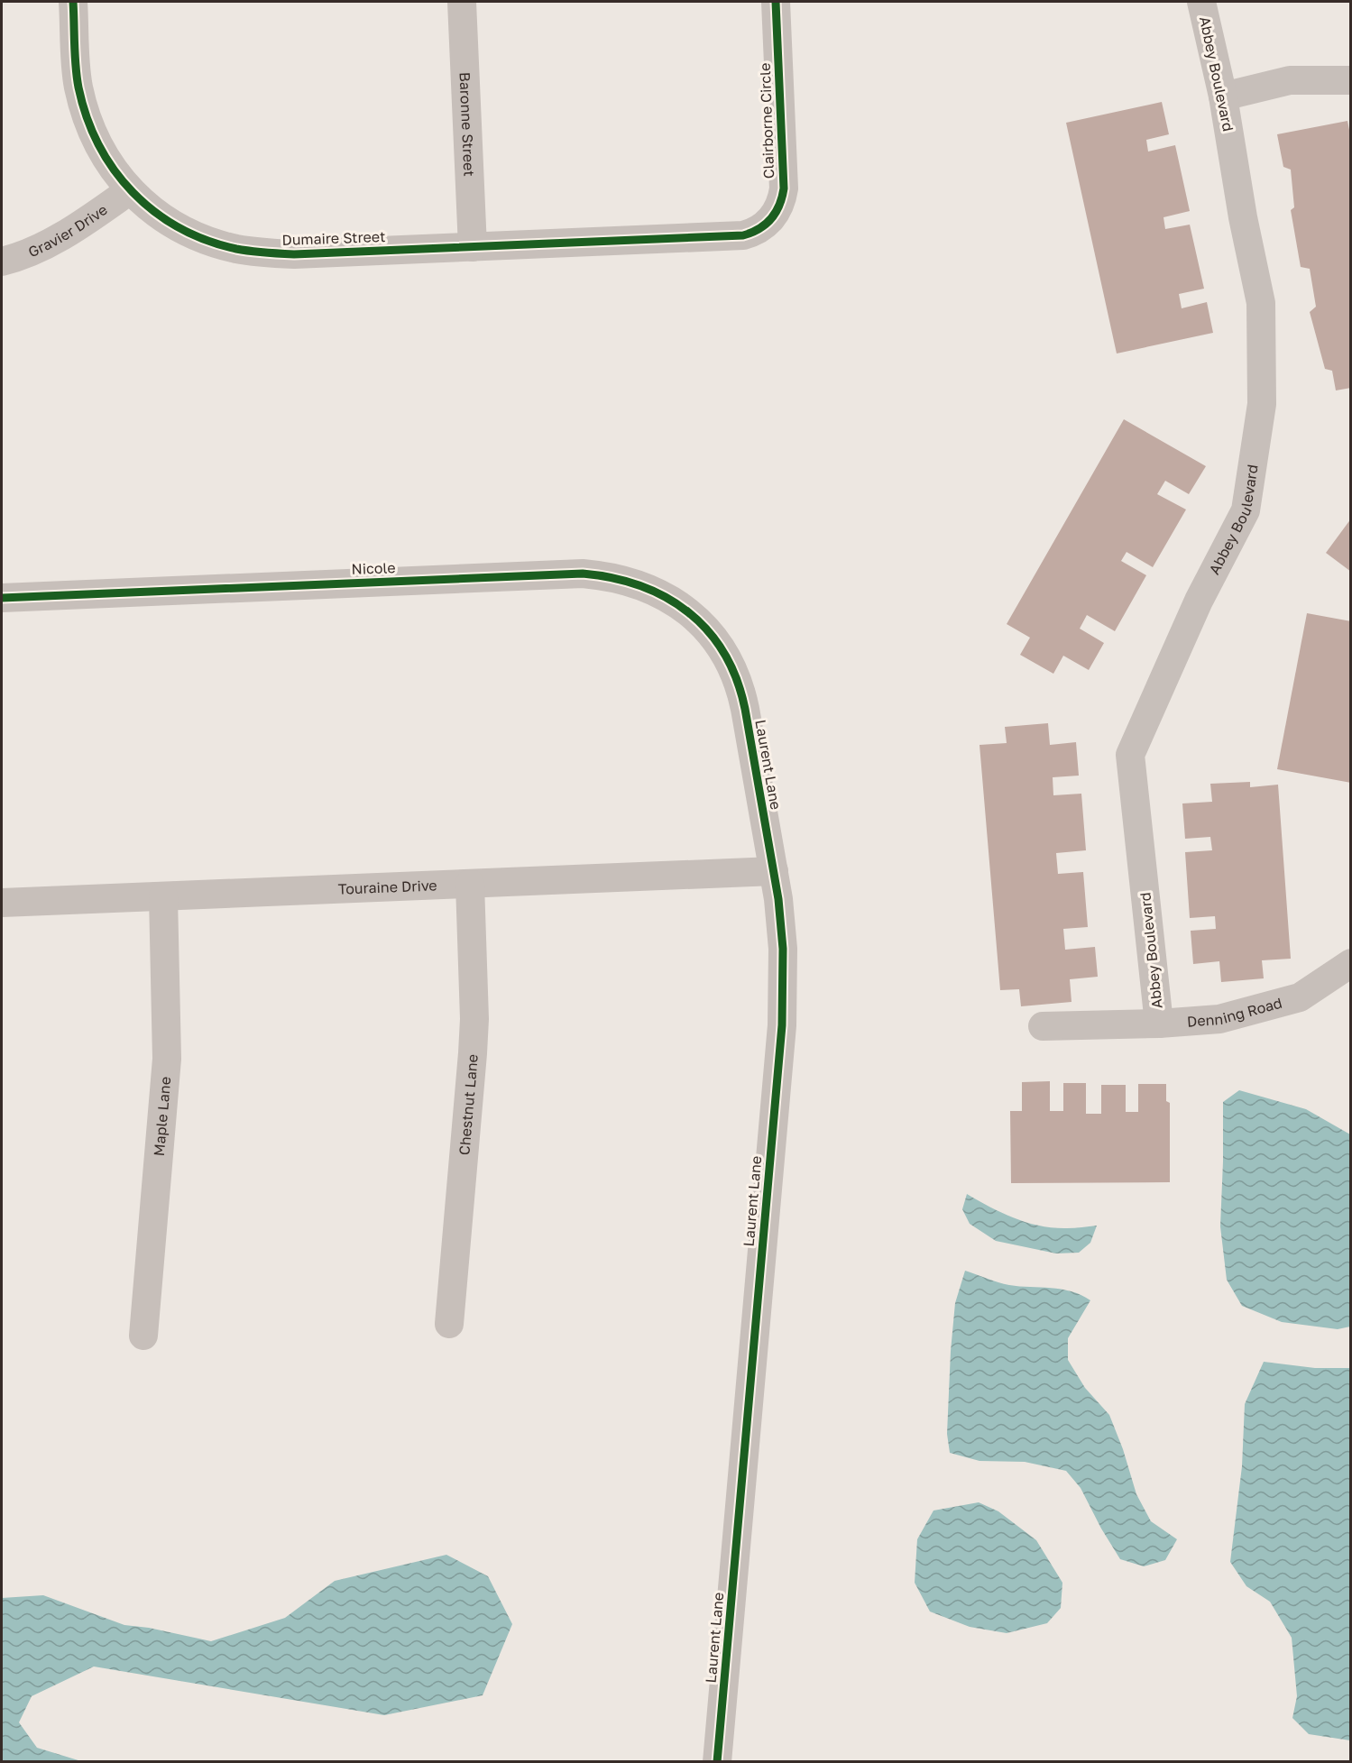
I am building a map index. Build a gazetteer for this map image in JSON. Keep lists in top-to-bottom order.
{
  "streets": {
    "street": [
      "Abbey Boulevard",
      "Clairborne Circle",
      "Baronne Street",
      "Gravier Drive",
      "Dumaire Street",
      "Nicole",
      "Laurent Lane",
      "Touraine Drive",
      "Denning Road",
      "Chestnut Lane",
      "Maple Lane"
    ]
  },
  "crossings": [
    ["Abbey Boulevard", "Denning Road"],
    ["Clairborne Circle", "Dumaire Street"],
    ["Baronne Street", "Dumaire Street"],
    ["Gravier Drive", "Dumaire Street"],
    ["Nicole", "Laurent Lane"],
    ["Laurent Lane", "Touraine Drive"],
    ["Touraine Drive", "Chestnut Lane"],
    ["Touraine Drive", "Maple Lane"]
  ]
}
